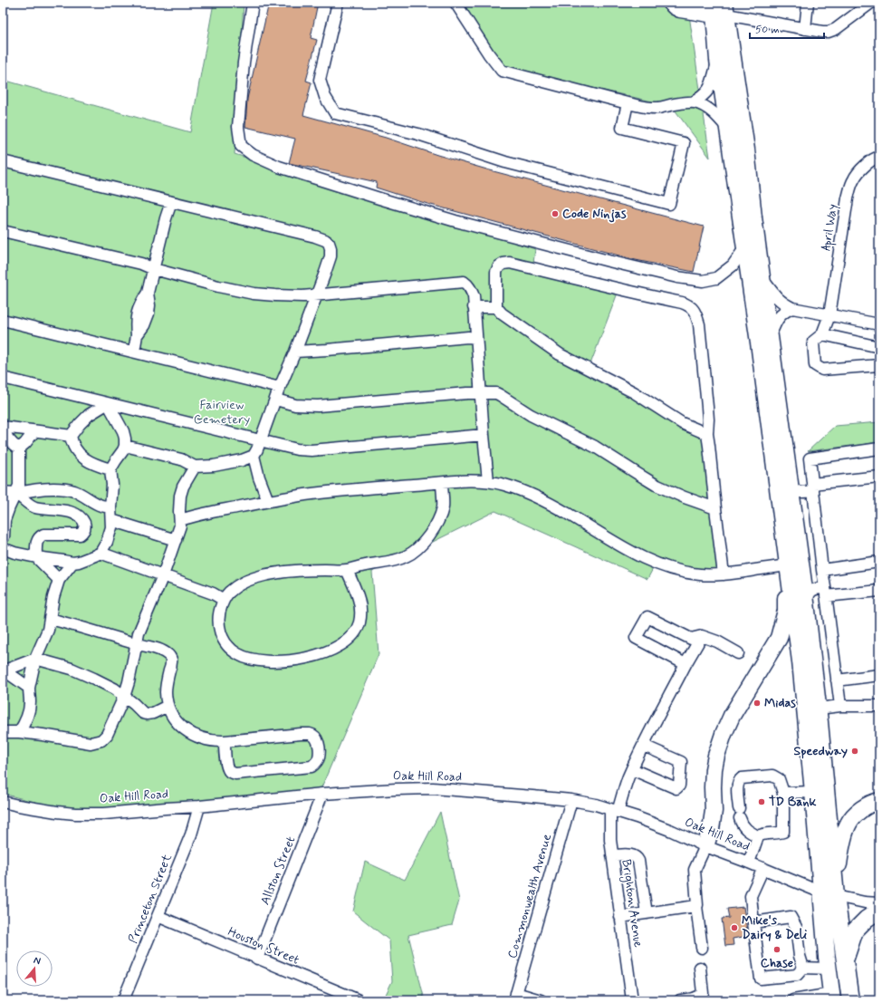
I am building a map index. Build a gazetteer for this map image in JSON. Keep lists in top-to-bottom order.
{
  "streets": {
    "street": [
      "April Way",
      "Oak Hill Road",
      "Allston Street",
      "Commonwealth Avenue",
      "Princeton Street",
      "Brighton Avenue",
      "Houston Street"
    ]
  },
  "crossings": [
    ["Oak Hill Road", "Allston Street"],
    ["Oak Hill Road", "Commonwealth Avenue"],
    ["Oak Hill Road", "Princeton Street"],
    ["Oak Hill Road", "Brighton Avenue"],
    ["Allston Street", "Houston Street"],
    ["Princeton Street", "Houston Street"]
  ],
  "parks": ["Fairview Cemetery"],
  "places": [
    "Code Ninjas",
    "Midas",
    "Speedway",
    "TD Bank",
    "Mike's Dairy & Deli",
    "Chase"
  ],
  "scale_bar": "50 m",
  "north": "top"
}
